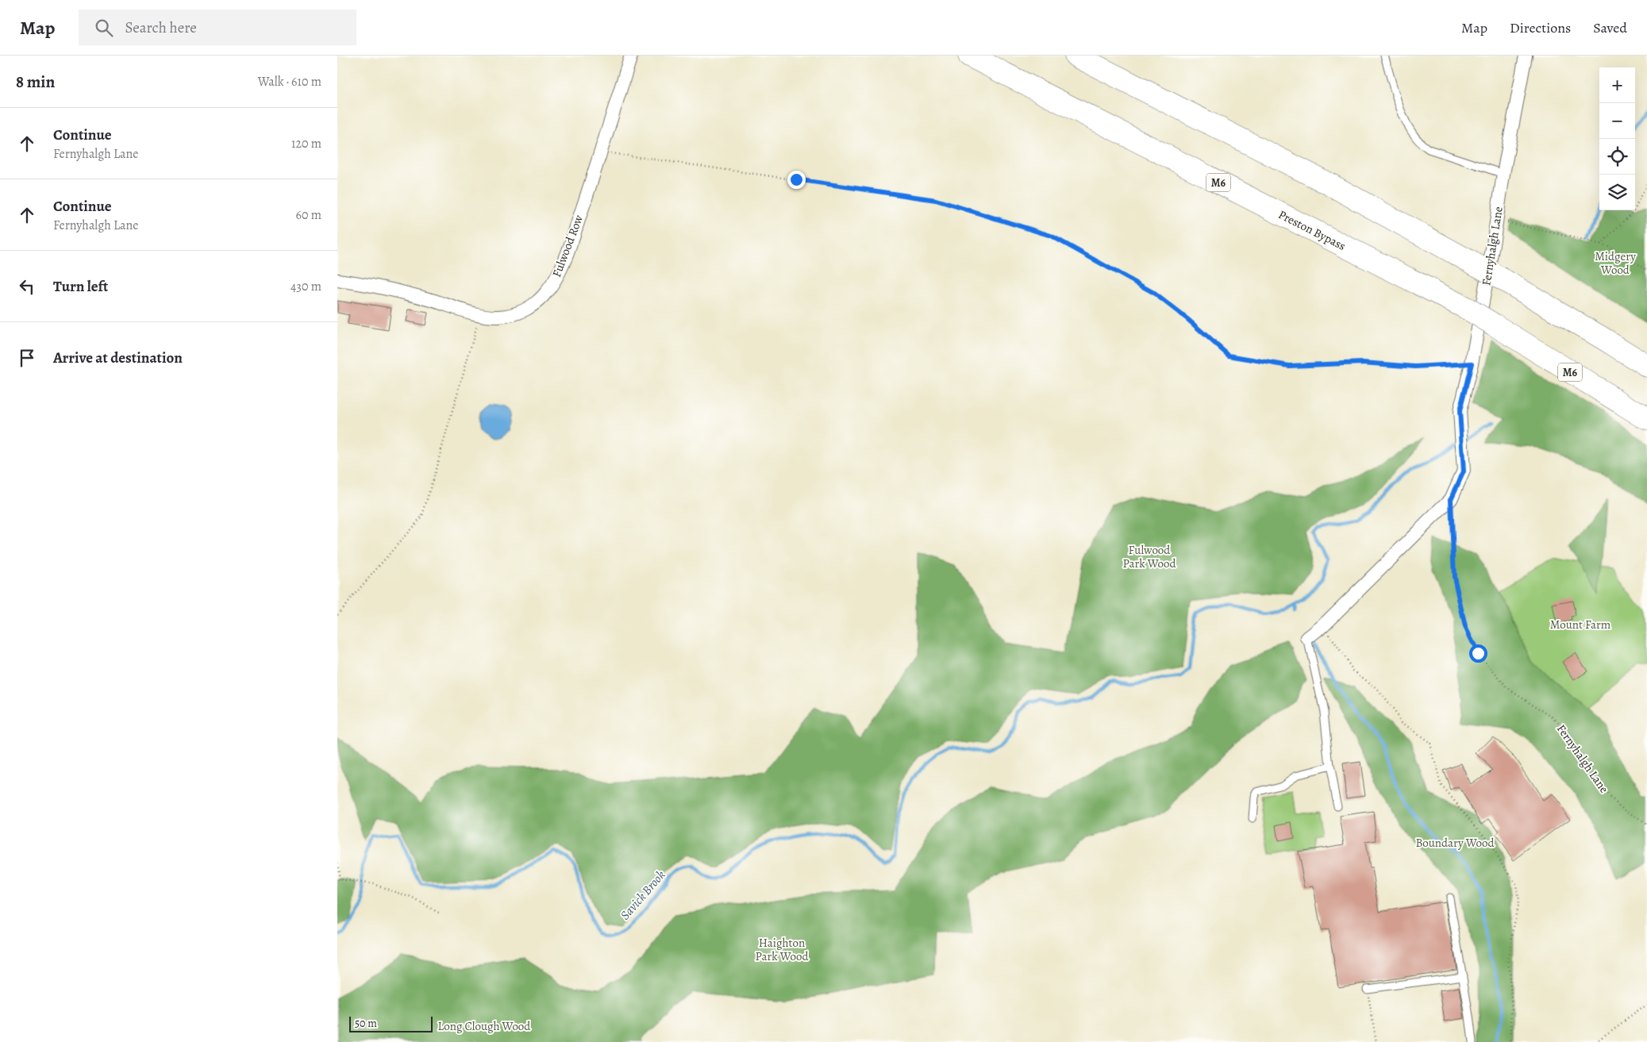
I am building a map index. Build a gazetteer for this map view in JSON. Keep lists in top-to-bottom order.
{
  "streets": {
    "highway": ["M6", "Preston Bypass"],
    "street": ["Fulwood Row", "Fernyhalgh Lane"]
  },
  "water": ["Savick Brook"],
  "parks": [
    "Midgery Wood",
    "Fulwood Park Wood",
    "Mount Farm",
    "Boundary Wood",
    "Haighton Park Wood",
    "Long Clough Wood"
  ],
  "scale_bar": "50 m",
  "page": {
    "header": "Map",
    "search": "Search here",
    "nav": ["Map", "Directions", "Saved"],
    "heading": ["8 min", "Walk · 610 m"],
    "map_buttons": ["+", "−"],
    "list": [
      ["Continue", "Fernyhalgh Lane", "120 m"],
      ["Continue", "Fernyhalgh Lane", "60 m"],
      ["Turn left", "430 m"],
      "Arrive at destination"
    ],
    "scale": "50 m"
  }
}
